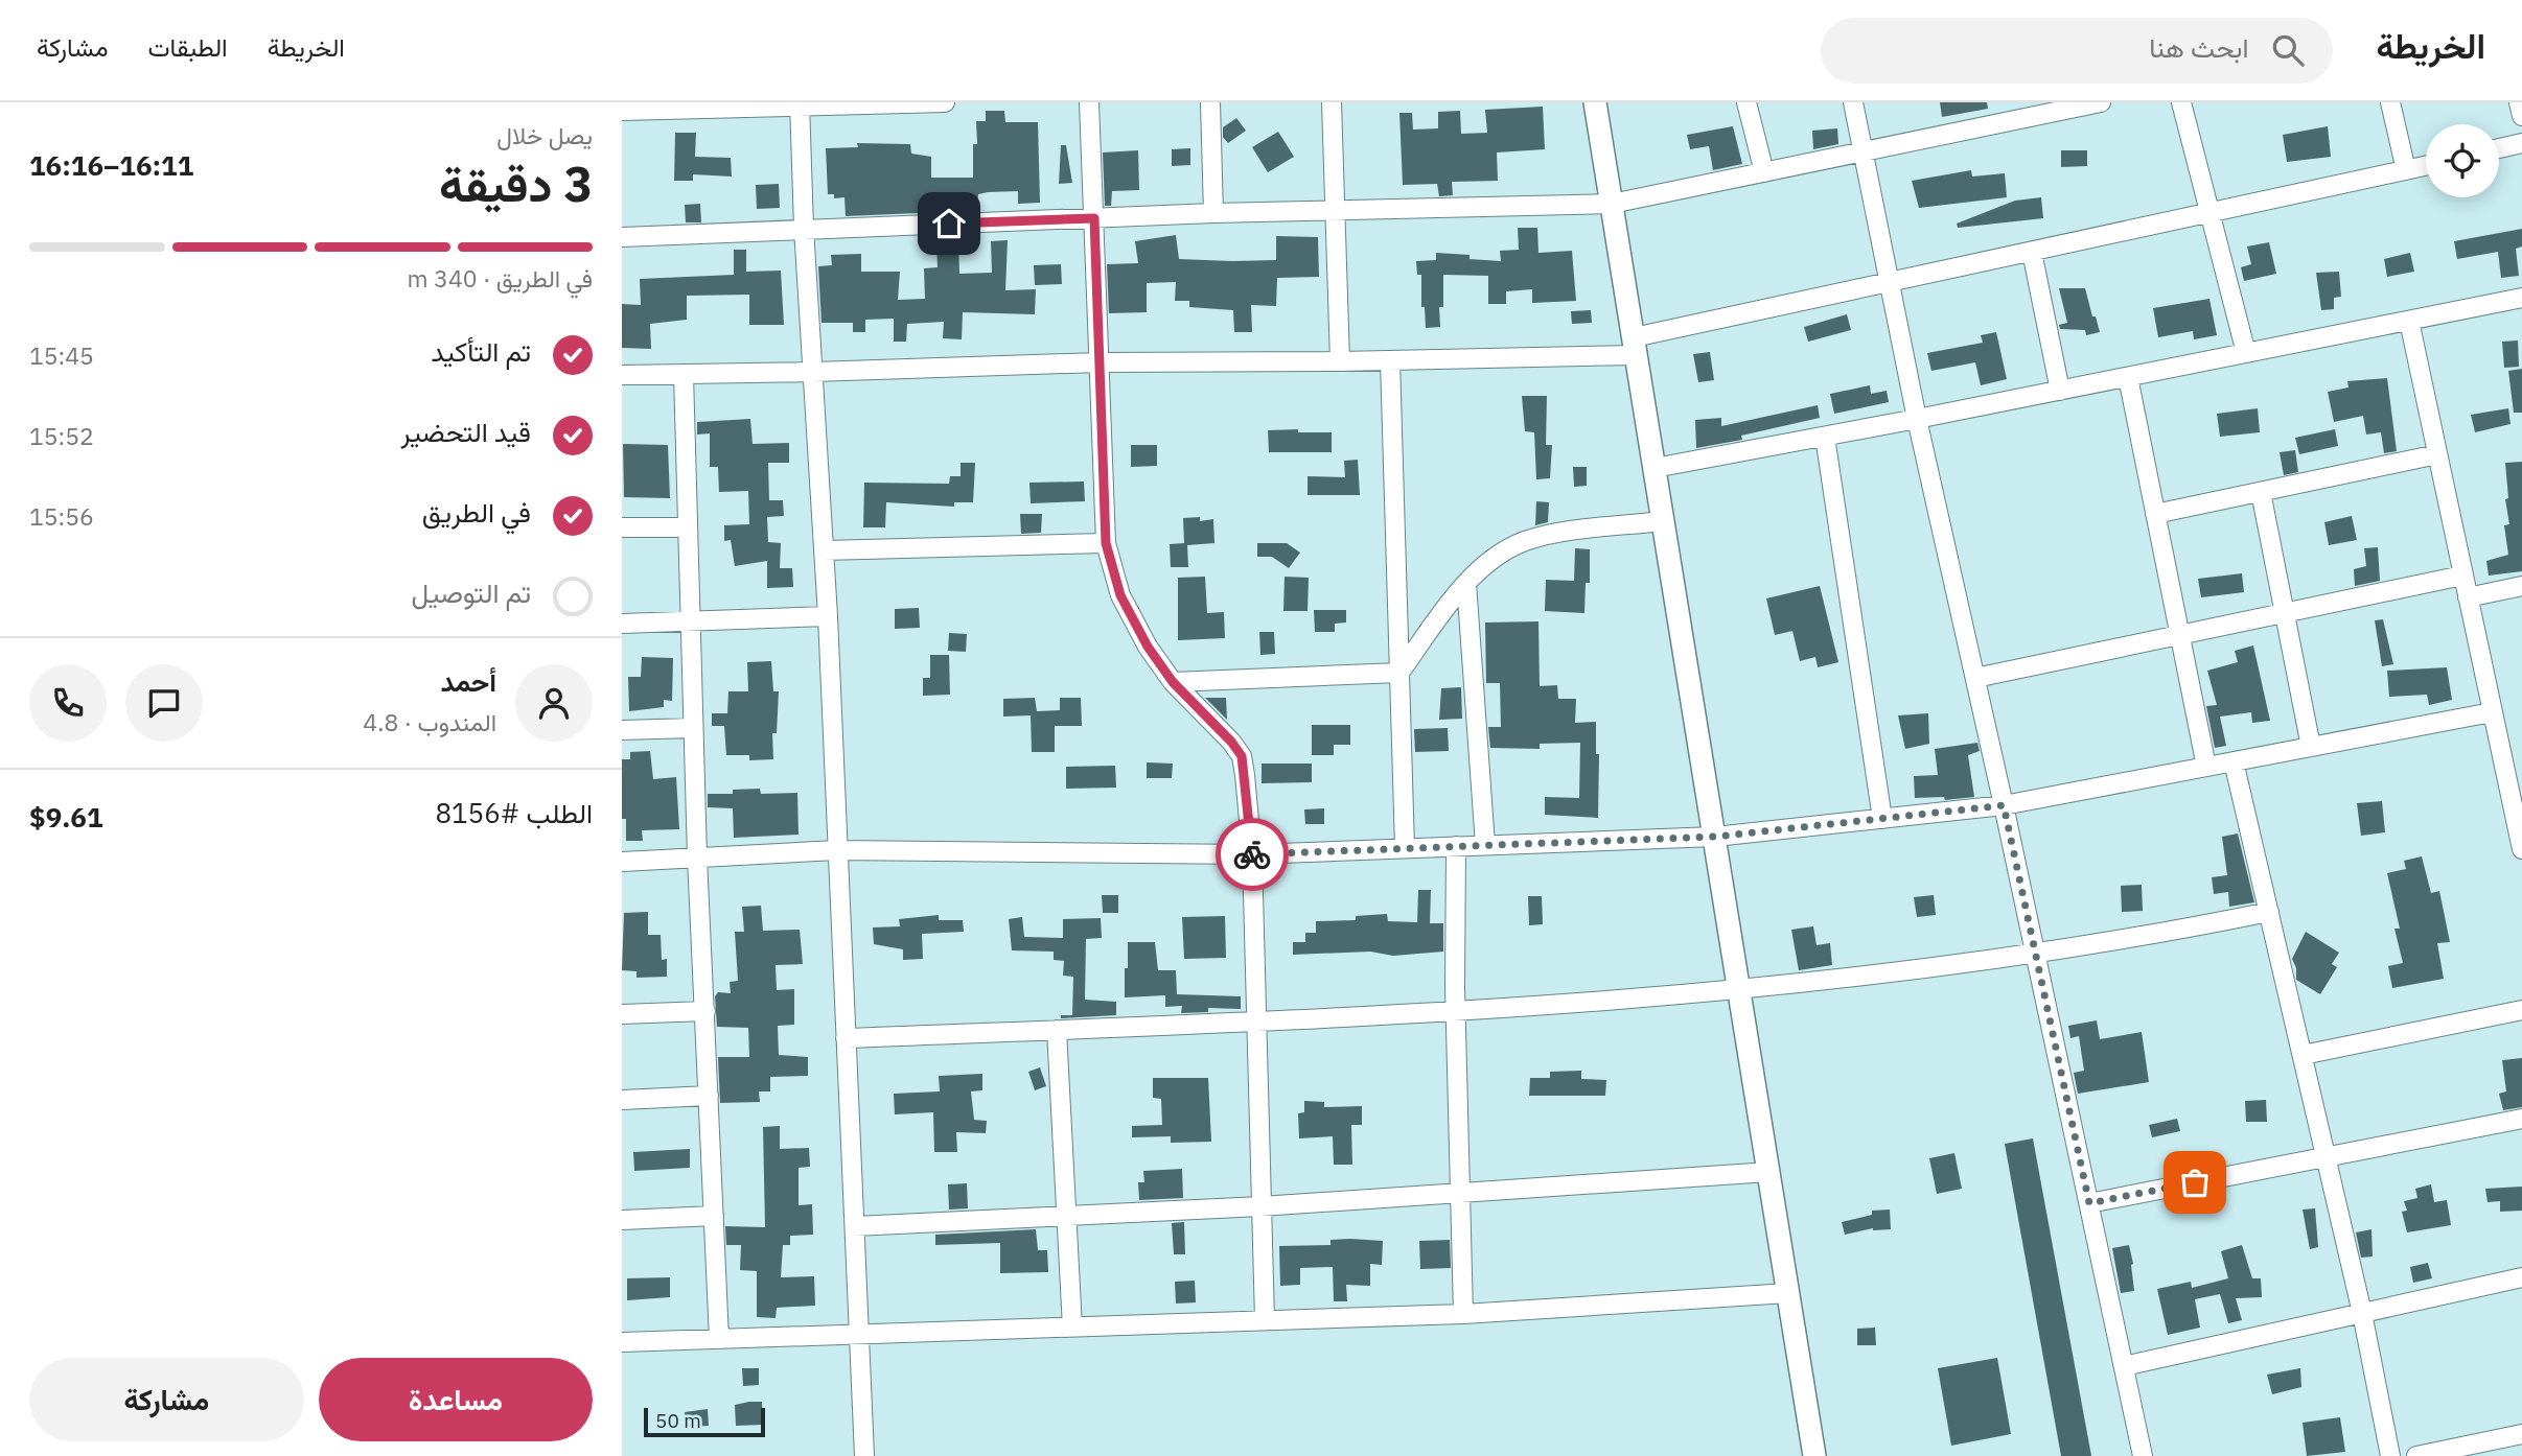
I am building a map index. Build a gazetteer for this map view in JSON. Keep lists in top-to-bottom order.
{
  "scale_bar": "50 m",
  "page": {
    "header": "الخريطة",
    "search": "ابحث هنا",
    "nav": ["الخريطة", "الطبقات", "مشاركة"],
    "heading": ["3 دقيقة", "يصل خلال", "16:11–16:16"],
    "panel": [
      "أحمد",
      "المندوب · 4.8",
      "الطلب #8156",
      "$9.61"
    ],
    "bar": "في الطريق · 340 m",
    "list": [
      ["تم التأكيد", "15:45"],
      ["قيد التحضير", "15:52"],
      ["في الطريق", "15:56"],
      "تم التوصيل"
    ],
    "buttons": ["مساعدة", "مشاركة"],
    "scale": "50 m"
  }
}
